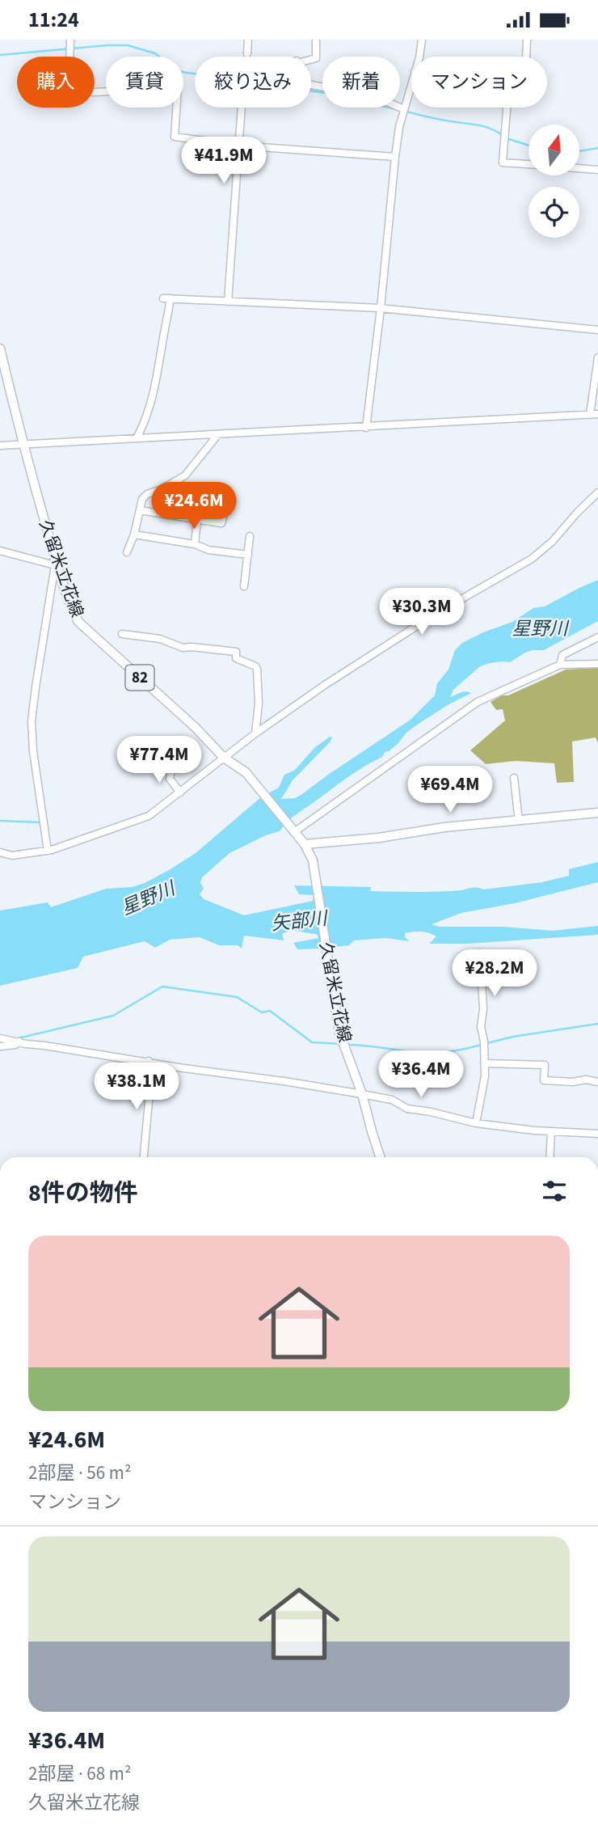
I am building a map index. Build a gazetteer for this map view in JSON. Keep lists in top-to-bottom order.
{
  "streets": {
    "main road": ["久留米立花線", "82"]
  },
  "water": ["星野川", "矢部川"],
  "north": "top",
  "page": {
    "status": "11:24",
    "chip": [
      "購入",
      "賃貸",
      "絞り込み",
      "新着",
      "マンション"
    ],
    "price": [
      "¥41.9M",
      "¥24.6M",
      "¥30.3M",
      "¥77.4M",
      "¥69.4M",
      "¥28.2M",
      "¥36.4M",
      "¥38.1M"
    ],
    "heading": "8件の物件",
    "list": [
      {
        "name": "¥24.6M",
        "note": "2部屋 · 56 m² · マンション"
      },
      {
        "name": "¥36.4M",
        "note": "2部屋 · 68 m² · 久留米立花線"
      }
    ]
  }
}
